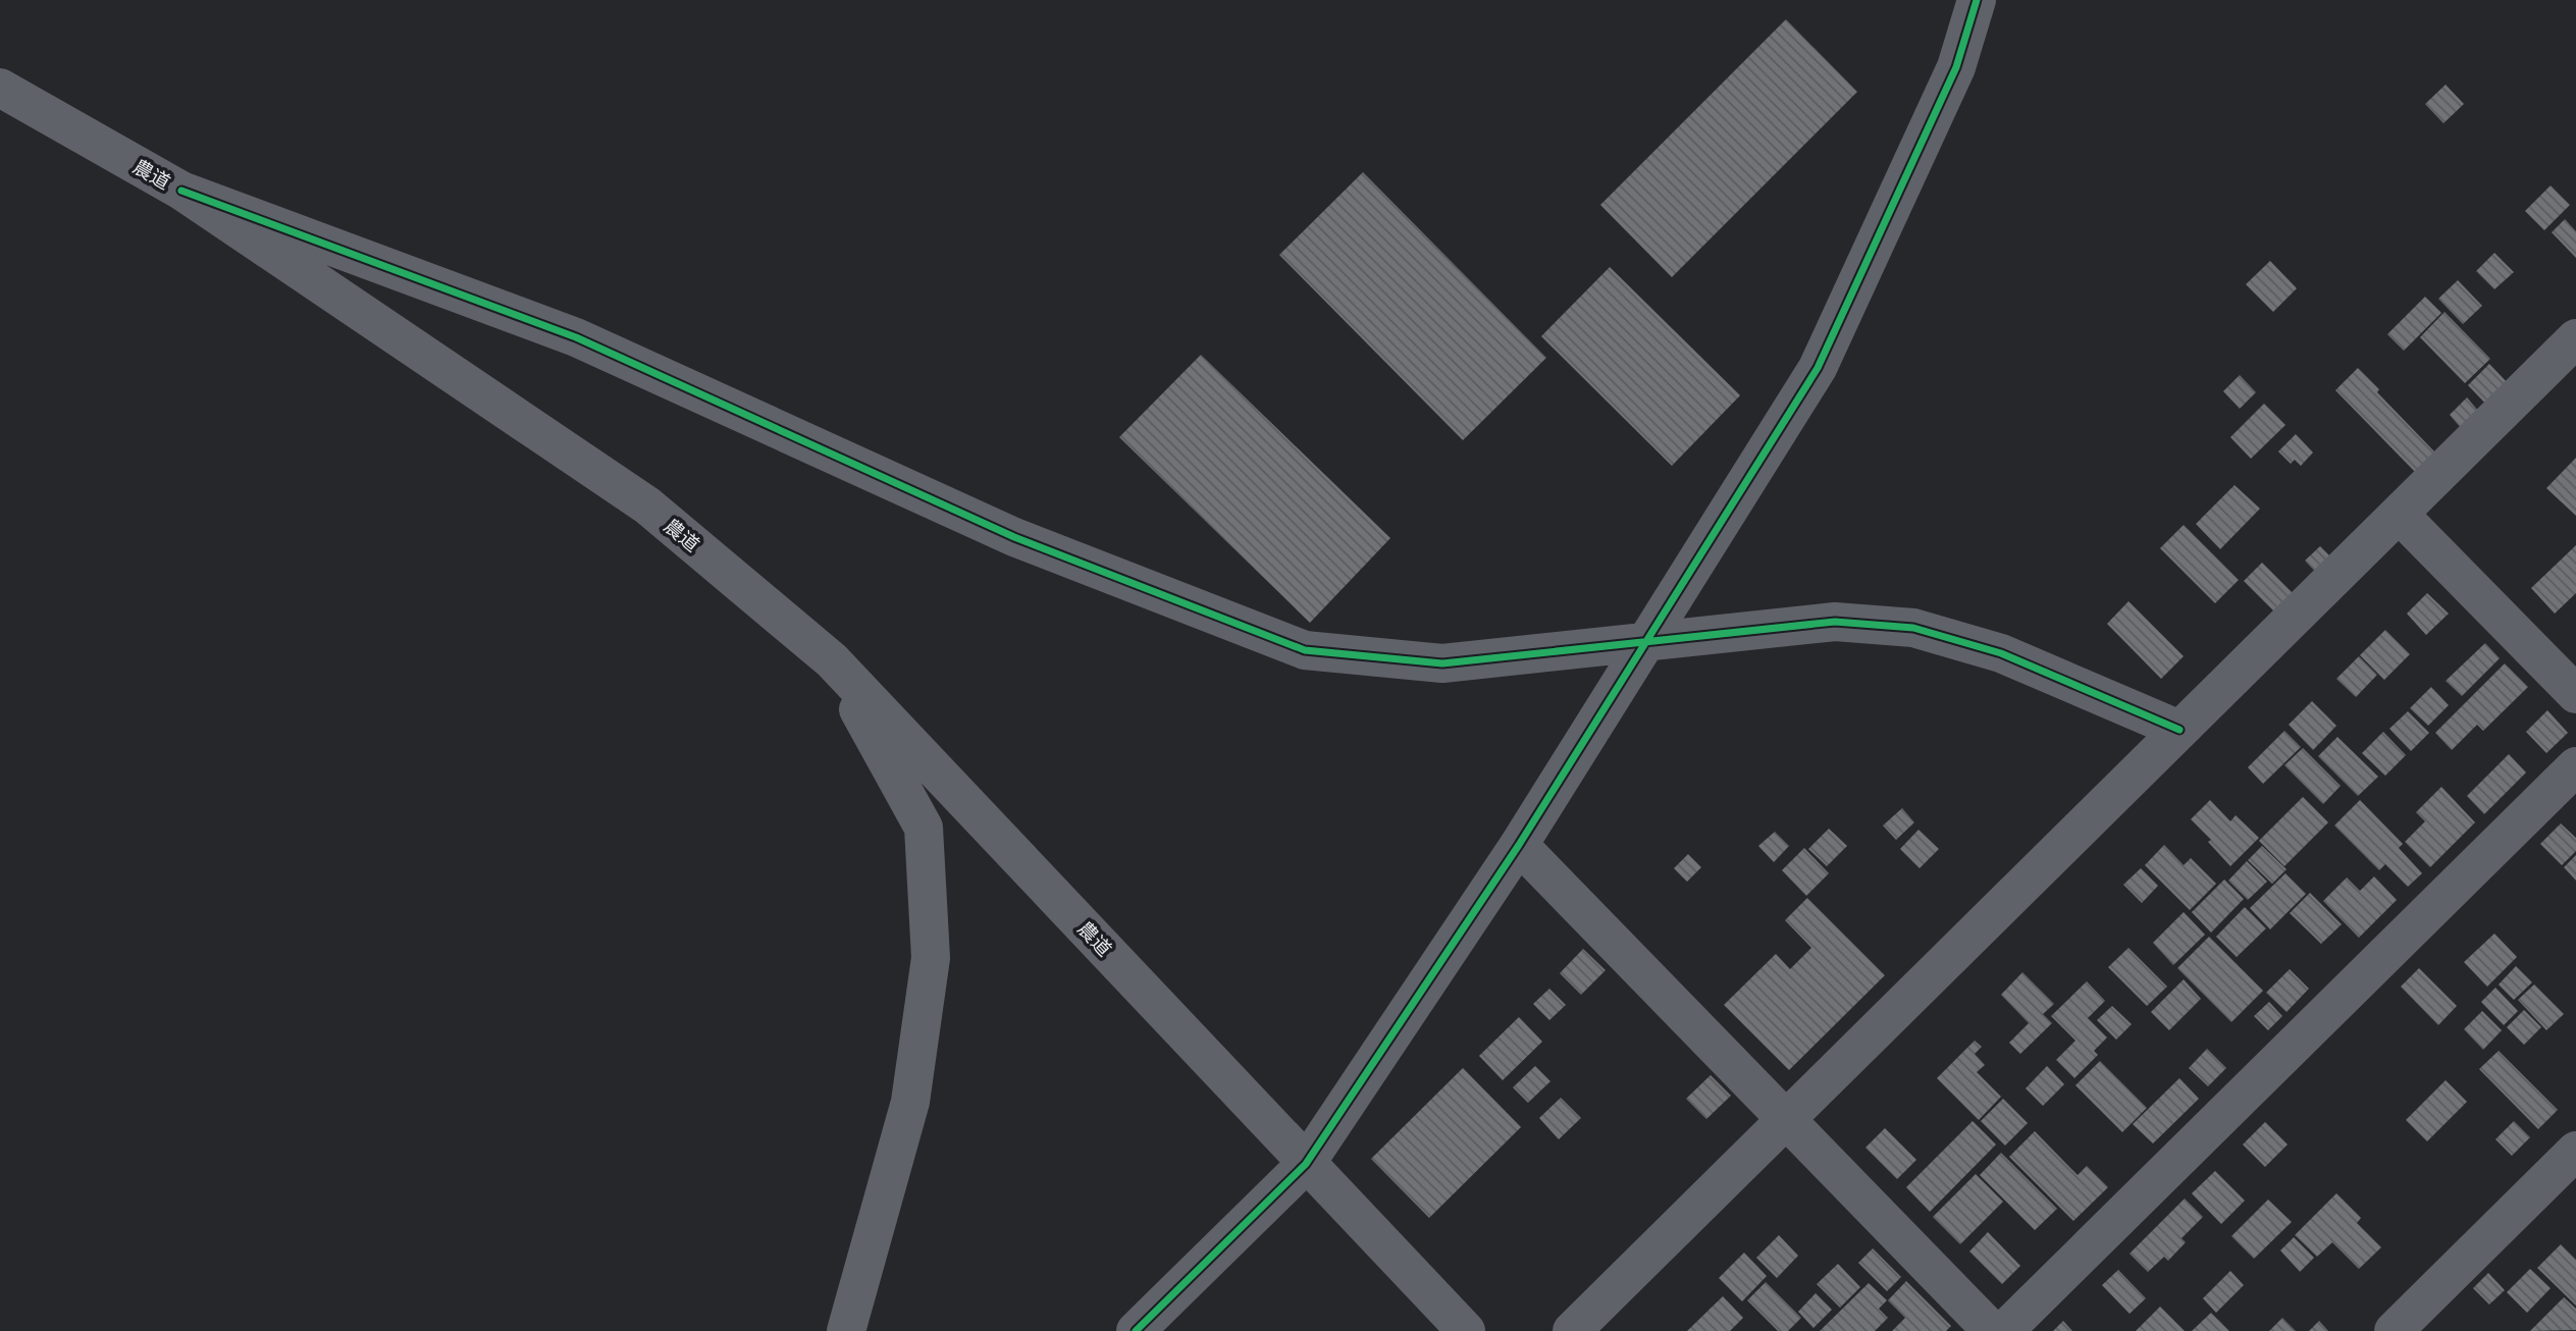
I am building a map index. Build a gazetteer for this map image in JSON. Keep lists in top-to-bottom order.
{
  "streets": {
    "street": ["農道"]
  }
}
